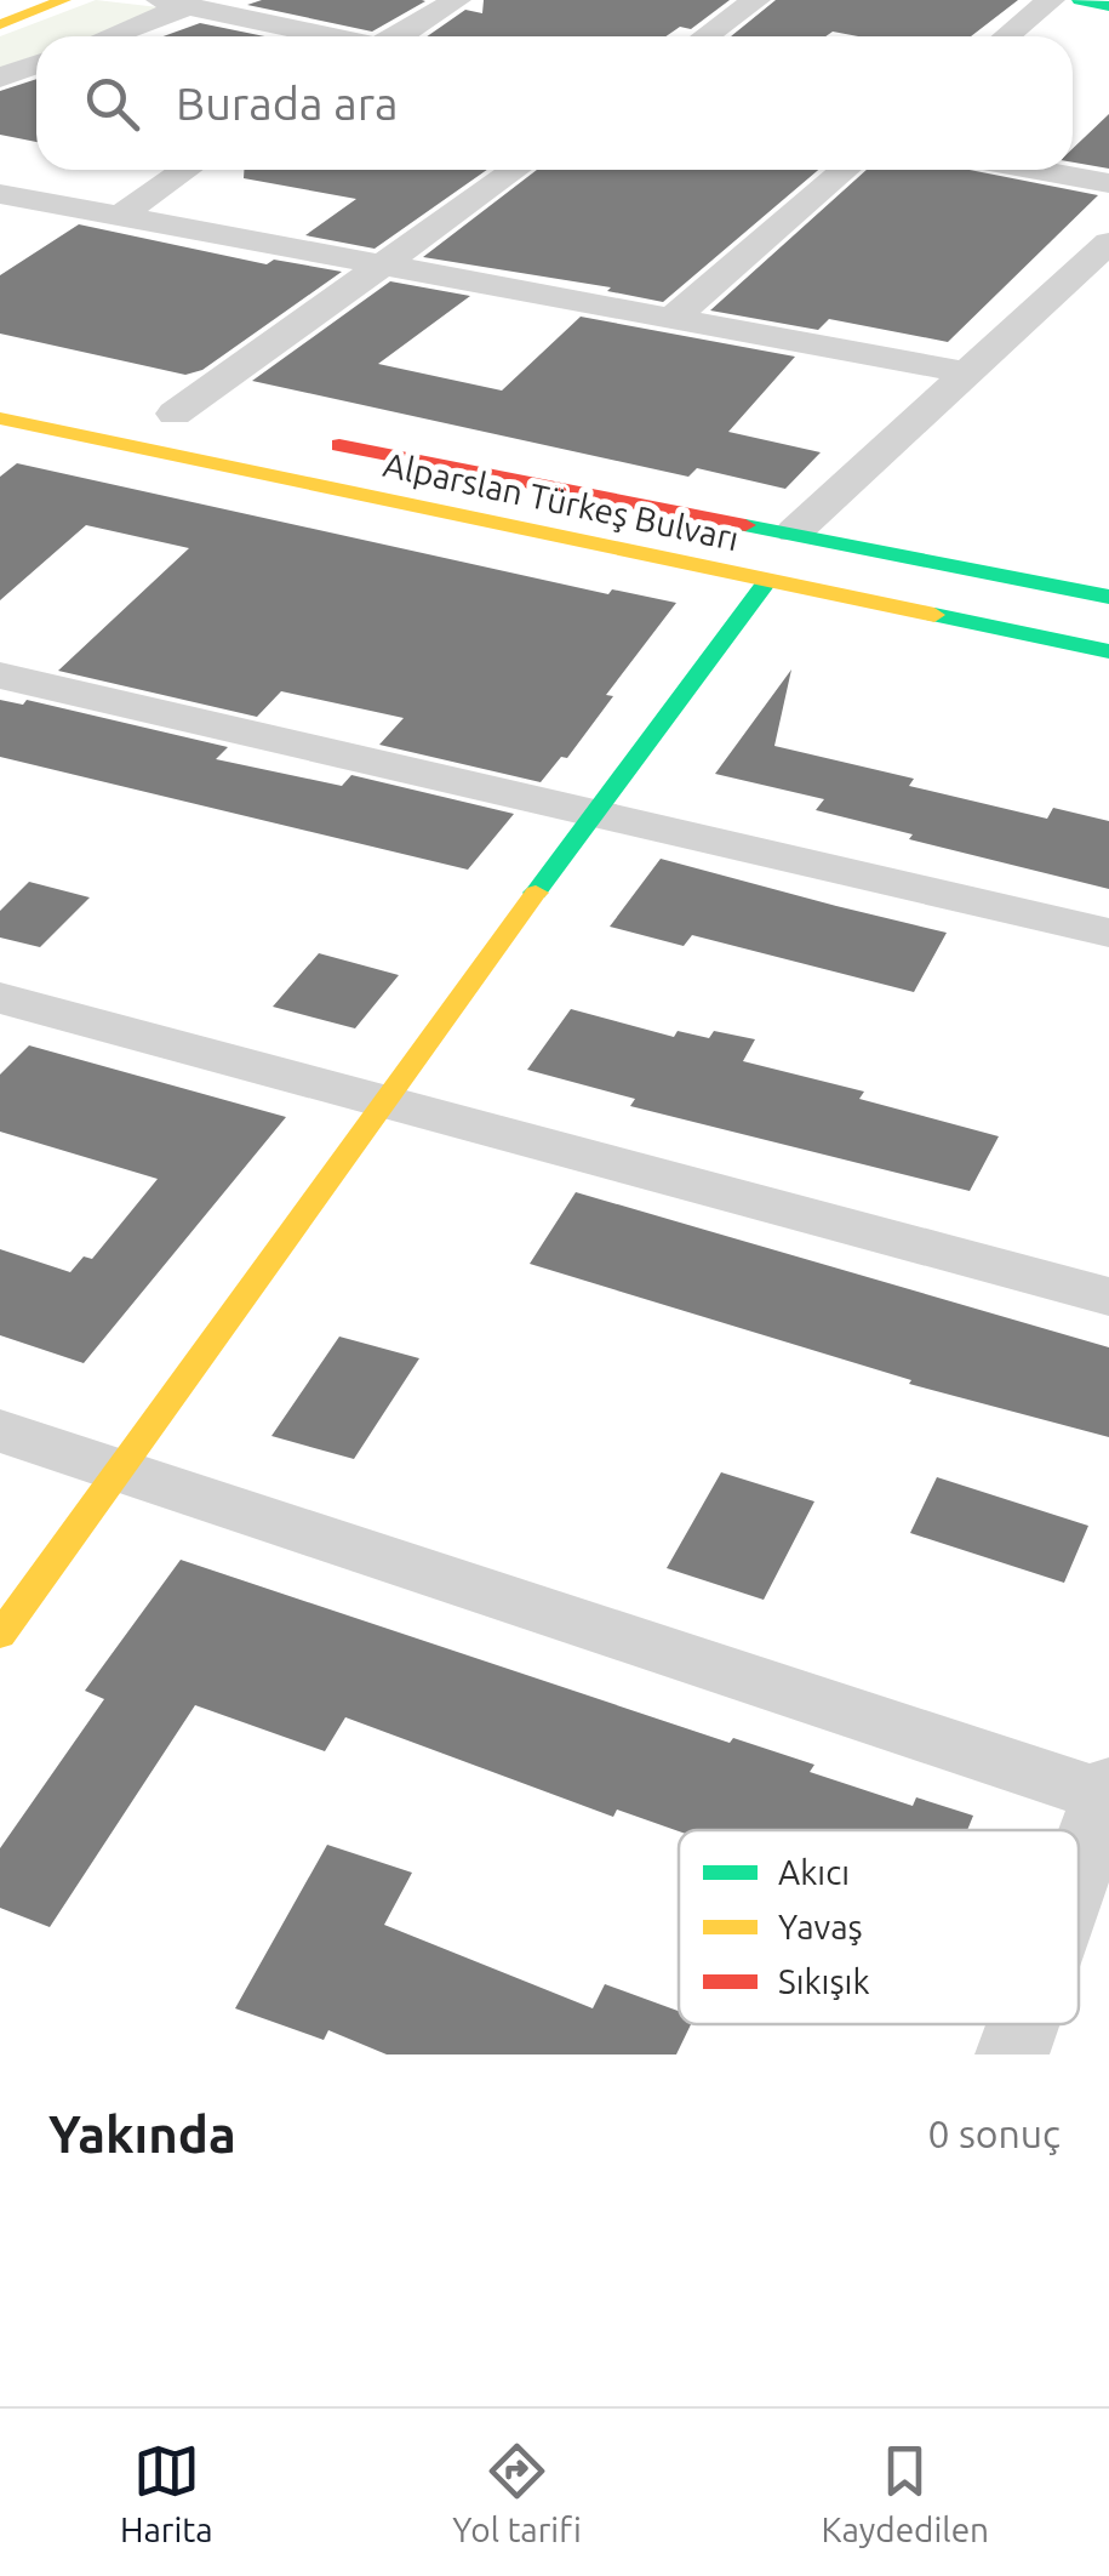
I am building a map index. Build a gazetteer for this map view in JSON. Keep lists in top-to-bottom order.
{
  "streets": {
    "main road": ["Alparslan Türkeş Bulvarı"]
  },
  "legend": ["Akıcı", "Yavaş", "Sıkışık"],
  "page": {
    "search": "Burada ara",
    "heading": ["Yakında", "0 sonuç"],
    "nav": ["Harita", "Yol tarifi", "Kaydedilen"]
  }
}
